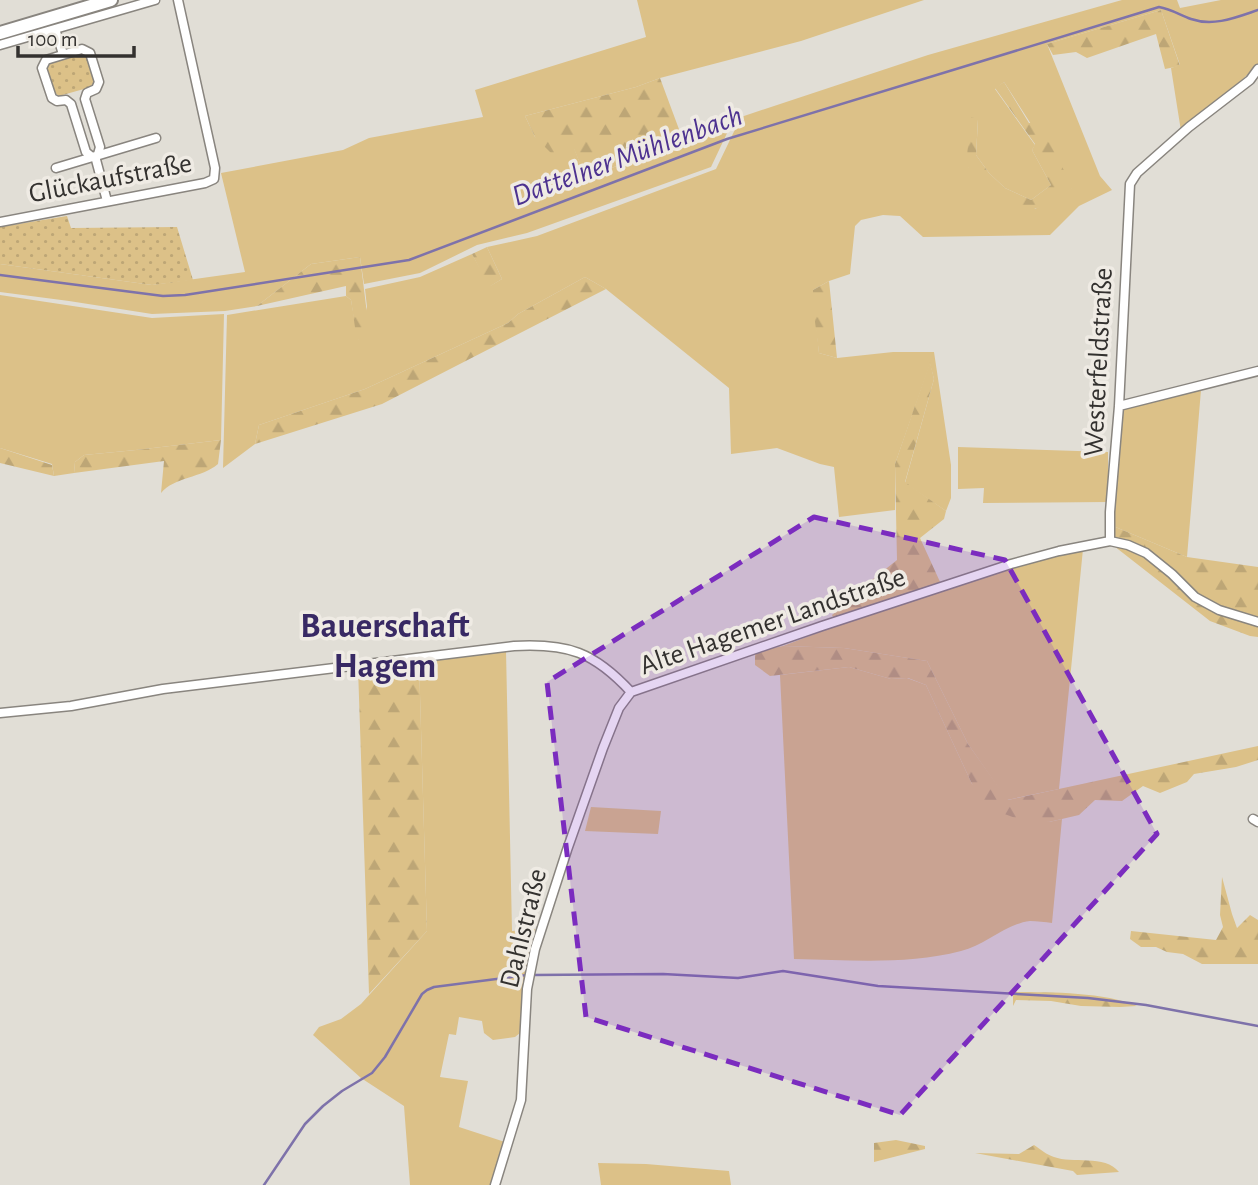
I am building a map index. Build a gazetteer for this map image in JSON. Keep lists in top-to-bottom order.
{
  "streets": {
    "street": [
      "Glückaufstraße",
      "Westerfeldstraße",
      "Alte Hagemer Landstraße",
      "Dahlstraße"
    ]
  },
  "crossings": [
    ["Westerfeldstraße", "Alte Hagemer Landstraße"],
    ["Alte Hagemer Landstraße", "Dahlstraße"]
  ],
  "districts": ["Bauerschaft Hagem"],
  "water": ["Dattelner Mühlenbach"],
  "scale_bar": "100 m"
}
